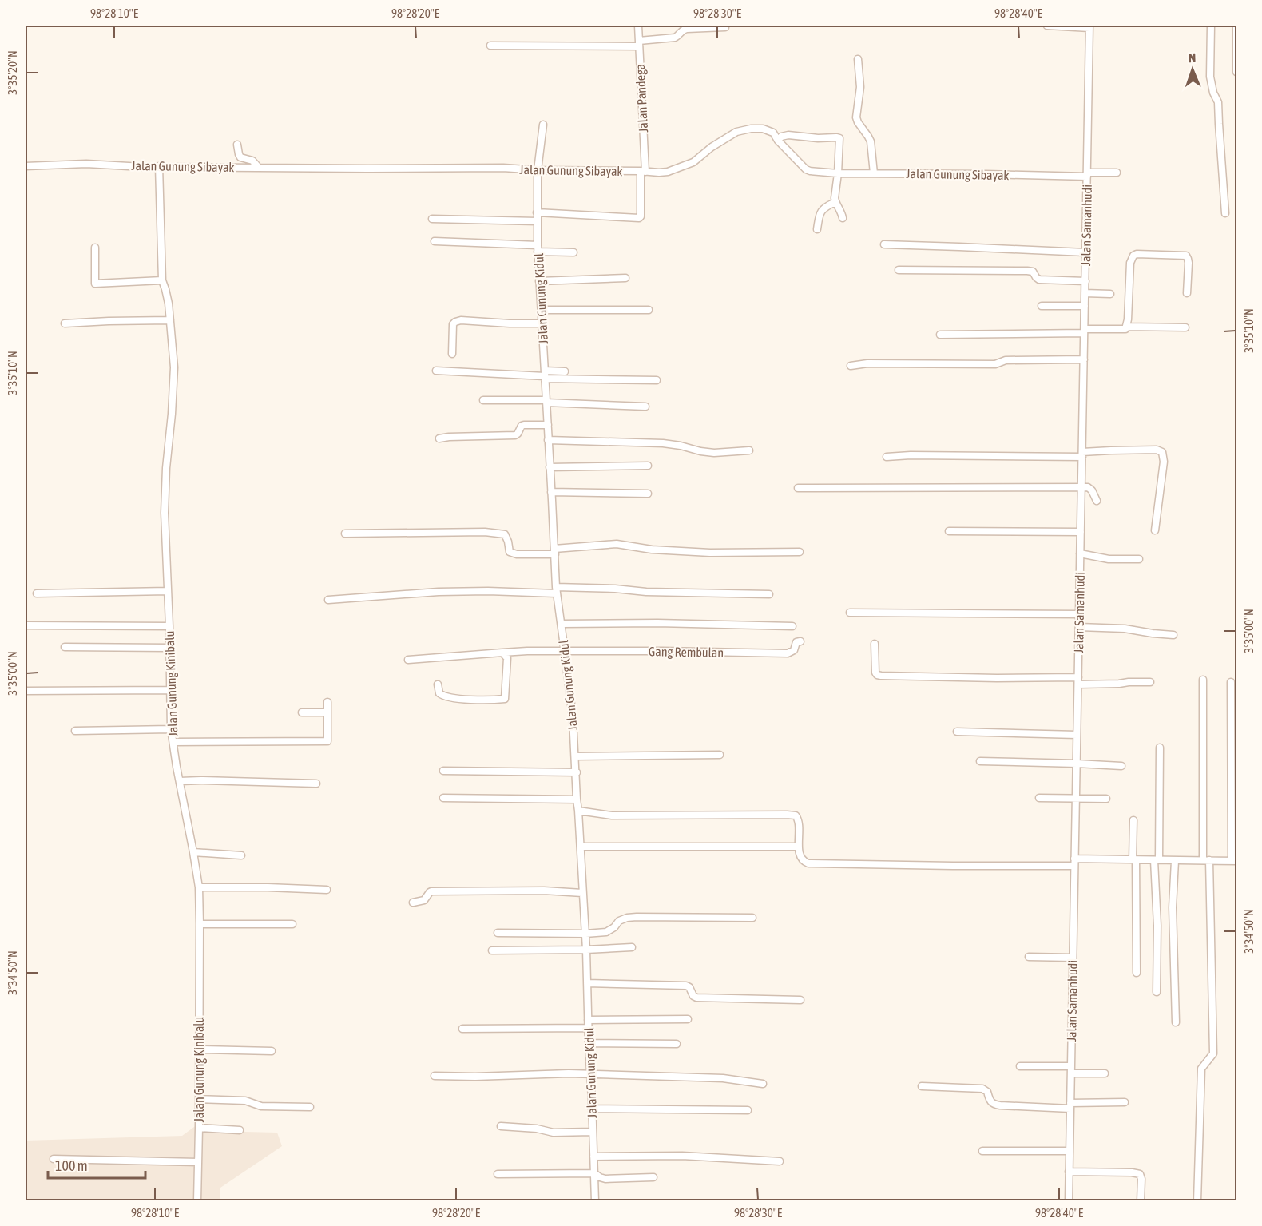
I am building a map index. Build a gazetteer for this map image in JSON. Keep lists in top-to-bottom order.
{
  "streets": {
    "street": [
      "Jalan Pandega",
      "Jalan Gunung Sibayak",
      "Jalan Samanhudi",
      "Jalan Gunung Kidul",
      "Gang Rembulan",
      "Jalan Gunung Kinibalu"
    ]
  },
  "crossings": [
    ["Jalan Pandega", "Jalan Gunung Sibayak"],
    ["Jalan Pandega", "Jalan Gunung Kidul"],
    ["Jalan Gunung Sibayak", "Jalan Samanhudi"],
    ["Jalan Gunung Sibayak", "Jalan Gunung Kidul"],
    ["Jalan Gunung Sibayak", "Jalan Gunung Kinibalu"],
    ["Jalan Gunung Kidul", "Gang Rembulan"]
  ],
  "scale_bar": "100 m",
  "north": "top",
  "coordinates": [
    "98°28'10\"E",
    "98°28'20\"E",
    "98°28'30\"E",
    "98°28'40\"E",
    "3°35'20\"N",
    "3°35'10\"N",
    "3°35'00\"N",
    "3°34'50\"N"
  ]
}
